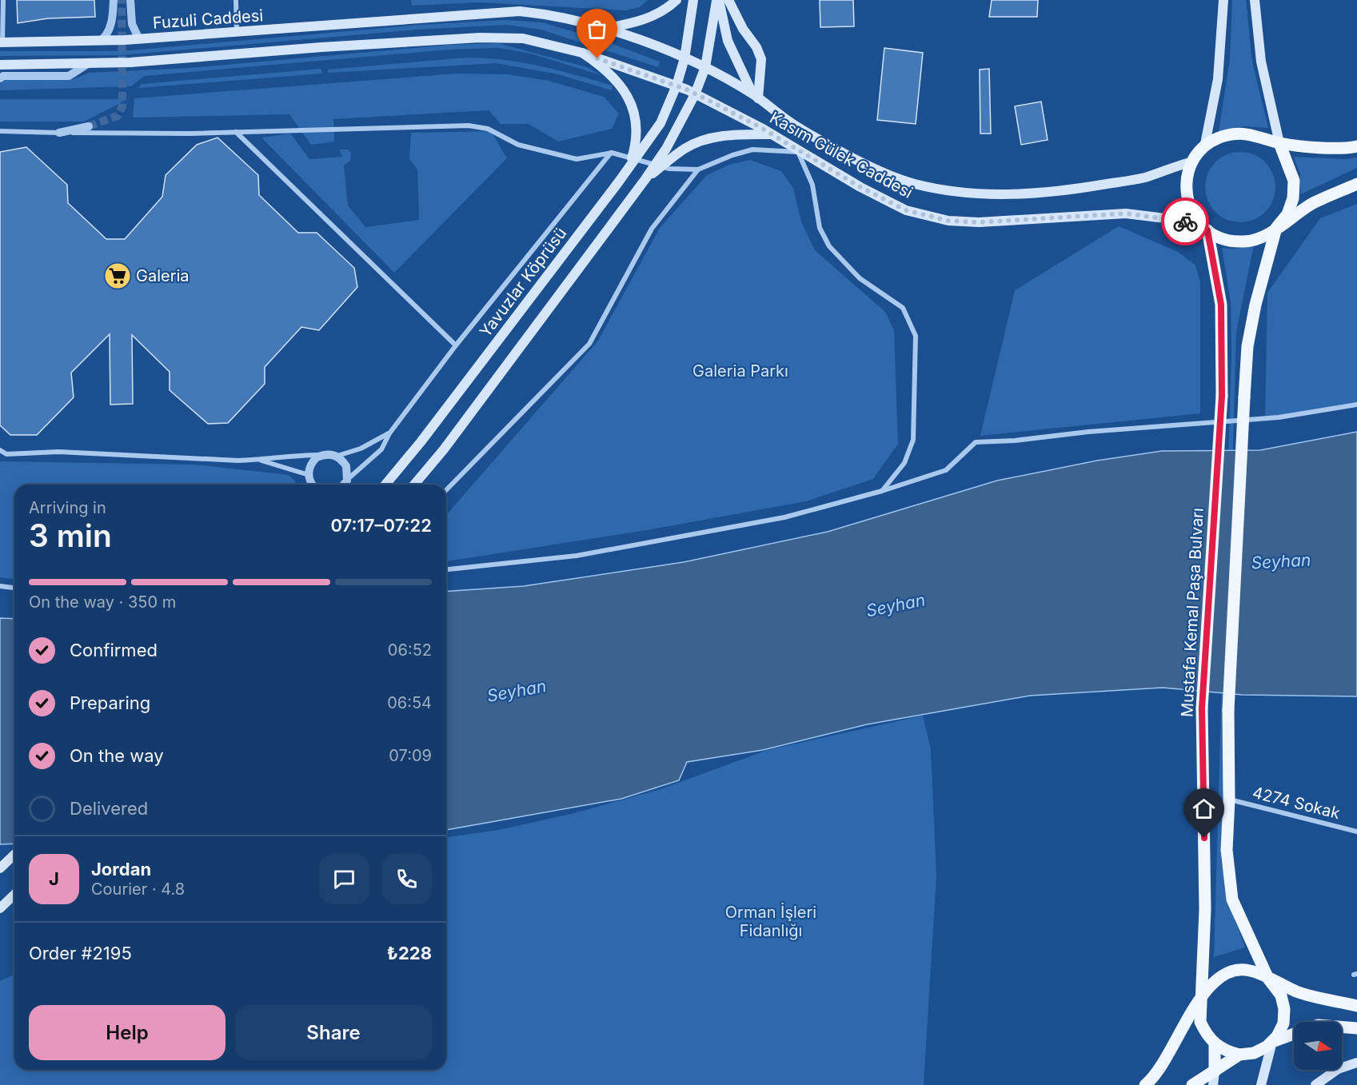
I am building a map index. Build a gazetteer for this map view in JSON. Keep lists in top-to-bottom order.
{
  "streets": {
    "main road": [
      "Fuzuli Caddesi",
      "Kasım Gülek Caddesi",
      "Yavuzlar Köprüsü",
      "Mustafa Kemal Paşa Bulvarı"
    ],
    "street": ["4274 Sokak"]
  },
  "crossings": [
    ["Fuzuli Caddesi", "Kasım Gülek Caddesi"],
    ["Fuzuli Caddesi", "Yavuzlar Köprüsü"],
    ["Kasım Gülek Caddesi", "Mustafa Kemal Paşa Bulvarı"]
  ],
  "water": ["Seyhan"],
  "parks": ["Galeria Parkı", "Orman İşleri Fidanlığı"],
  "places": {
    "supermarket": ["Galeria"]
  },
  "north": "right",
  "page": {
    "heading": ["3 min", "Arriving in", "07:17–07:22"],
    "panel": [
      "Jordan",
      "Courier · 4.8",
      "Order #2195",
      "₺228"
    ],
    "bar": "On the way · 350 m",
    "list": [
      ["Confirmed", "06:52"],
      ["Preparing", "06:54"],
      ["On the way", "07:09"],
      "Delivered"
    ],
    "round": "J",
    "buttons": ["Help", "Share"]
  }
}
